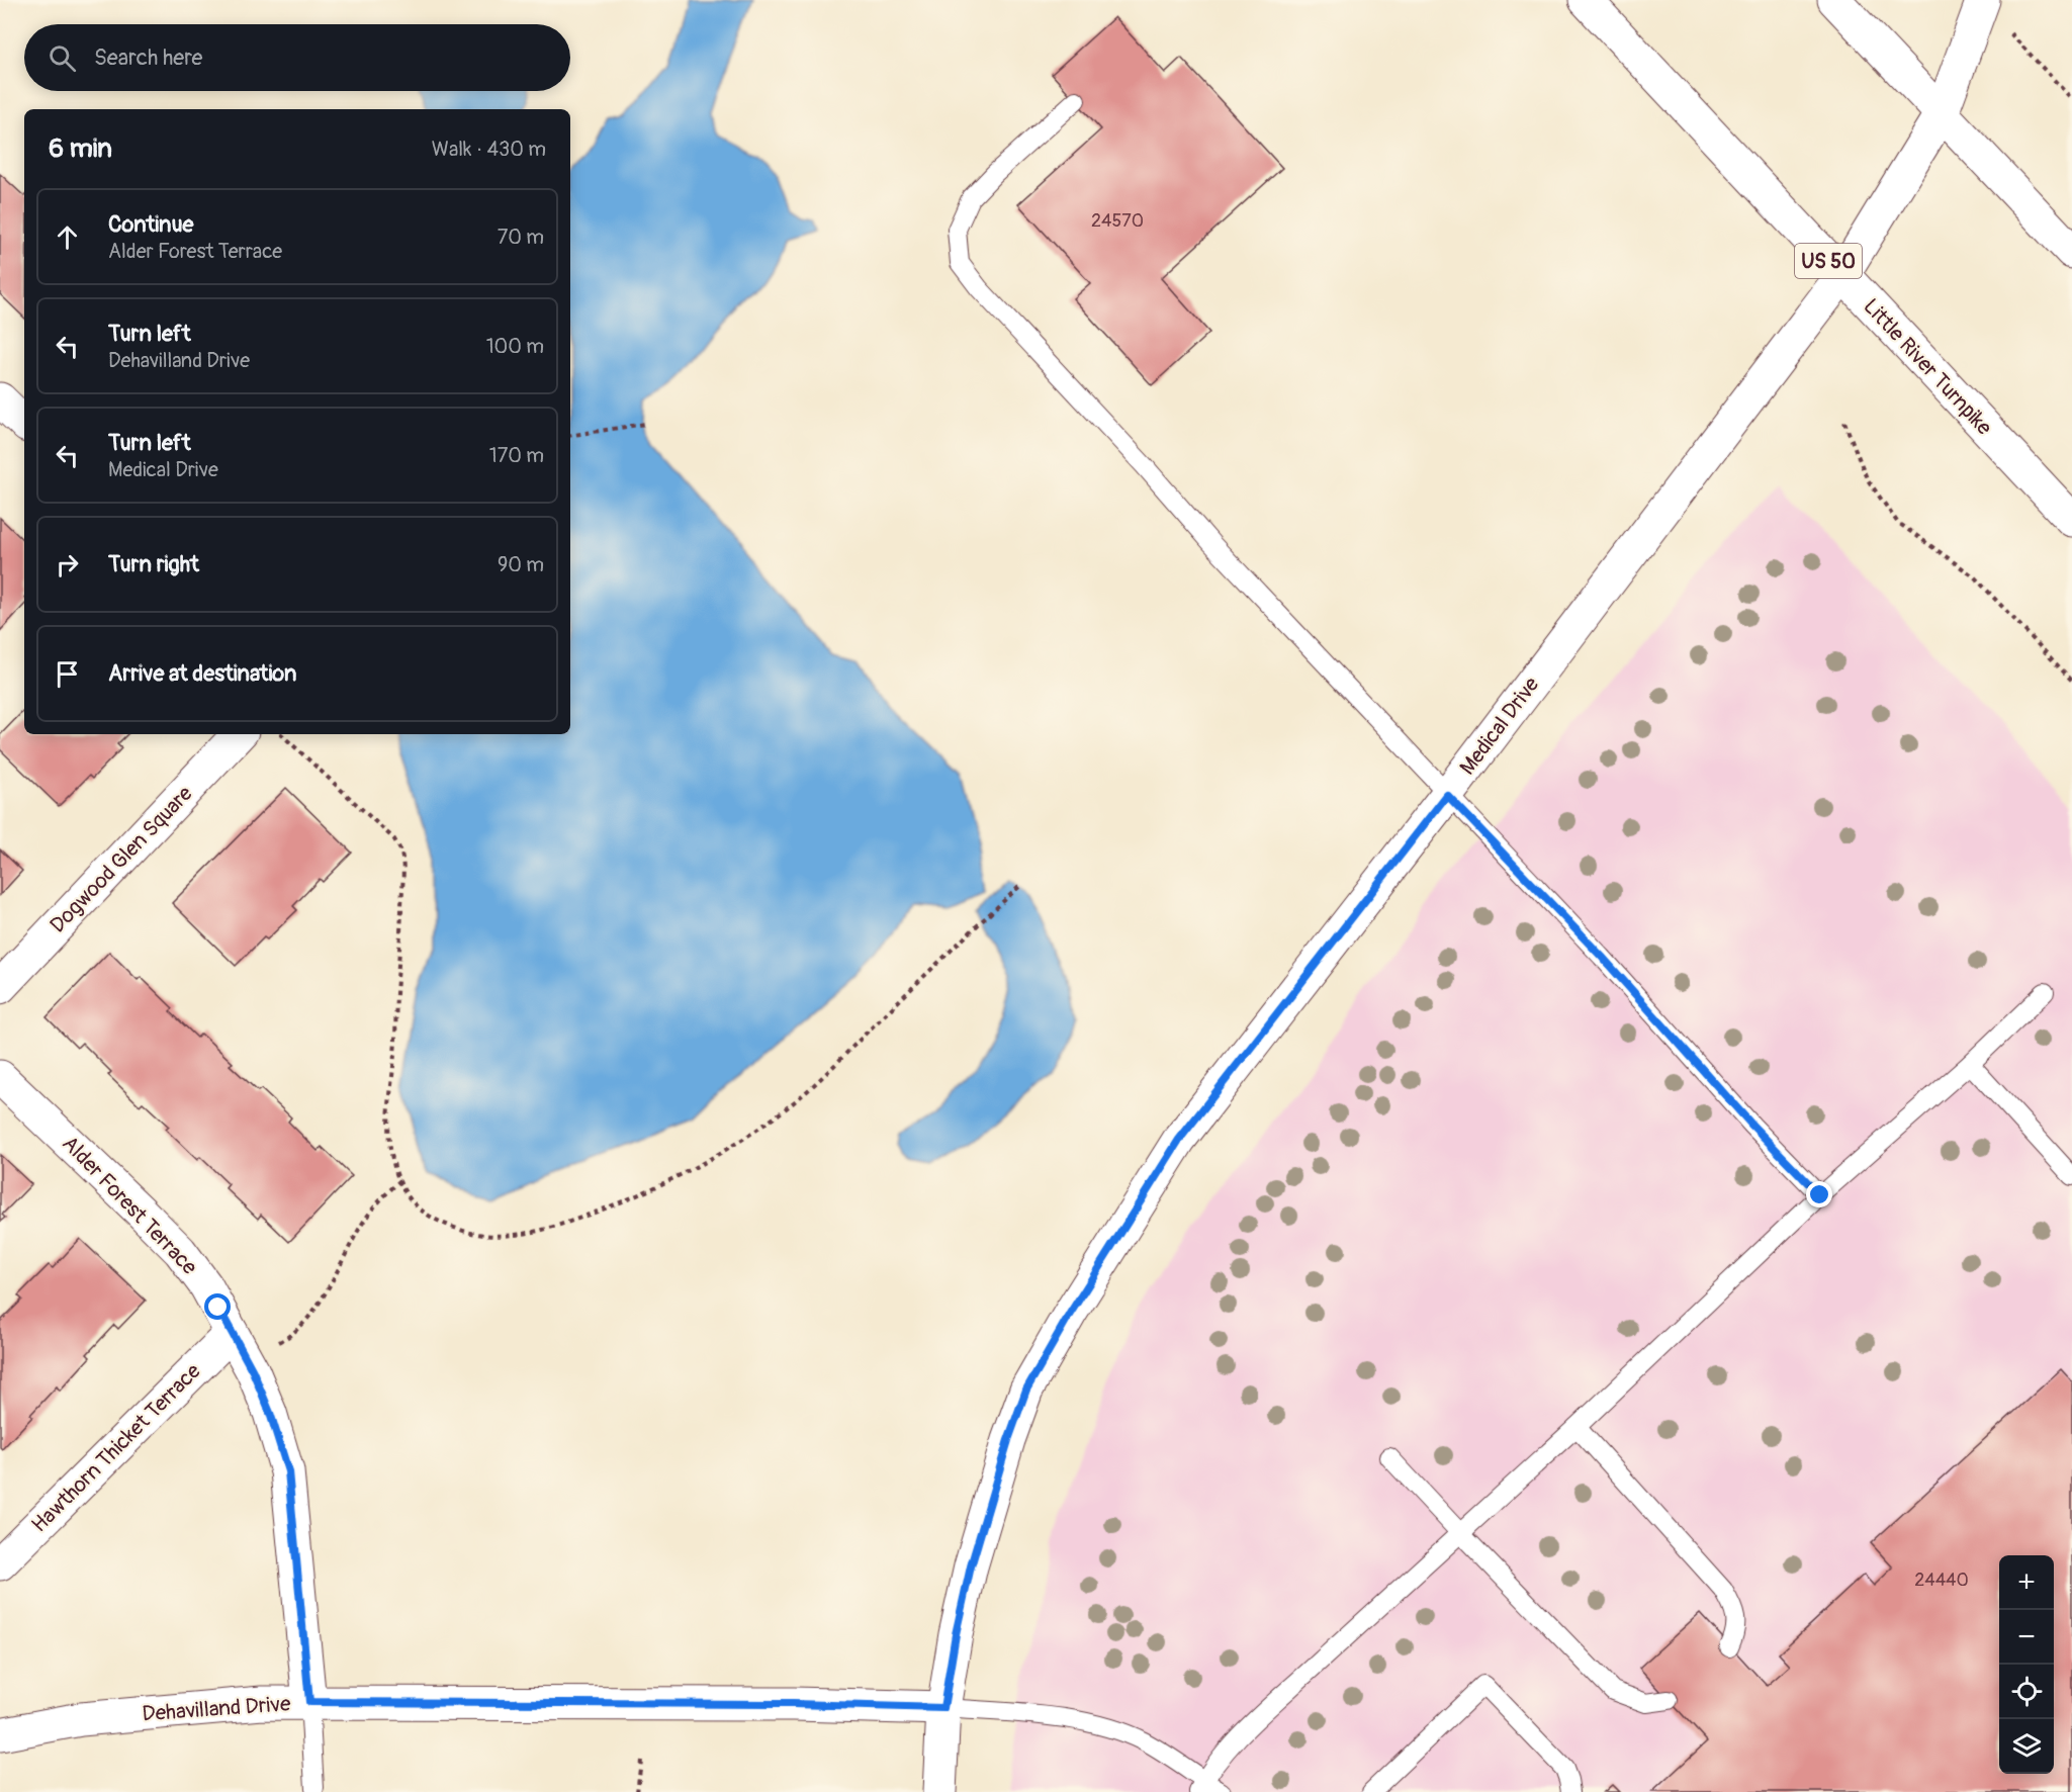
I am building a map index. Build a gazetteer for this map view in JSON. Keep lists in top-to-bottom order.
{
  "streets": {
    "main road": [
      "US 50",
      "Little River Turnpike",
      "Medical Drive",
      "Dogwood Glen Square",
      "Alder Forest Terrace",
      "Hawthorn Thicket Terrace",
      "Dehavilland Drive"
    ]
  },
  "crossings": [
    ["Little River Turnpike", "Medical Drive"],
    ["Medical Drive", "Dehavilland Drive"],
    ["Alder Forest Terrace", "Hawthorn Thicket Terrace"],
    ["Alder Forest Terrace", "Dehavilland Drive"]
  ],
  "house_numbers": ["24570", "24440"],
  "page": {
    "search": "Search here",
    "heading": ["6 min", "Walk · 430 m"],
    "list": [
      ["Continue", "Alder Forest Terrace", "70 m"],
      ["Turn left", "Dehavilland Drive", "100 m"],
      ["Turn left", "Medical Drive", "170 m"],
      ["Turn right", "90 m"],
      "Arrive at destination"
    ],
    "map_buttons": ["+", "−"]
  }
}
